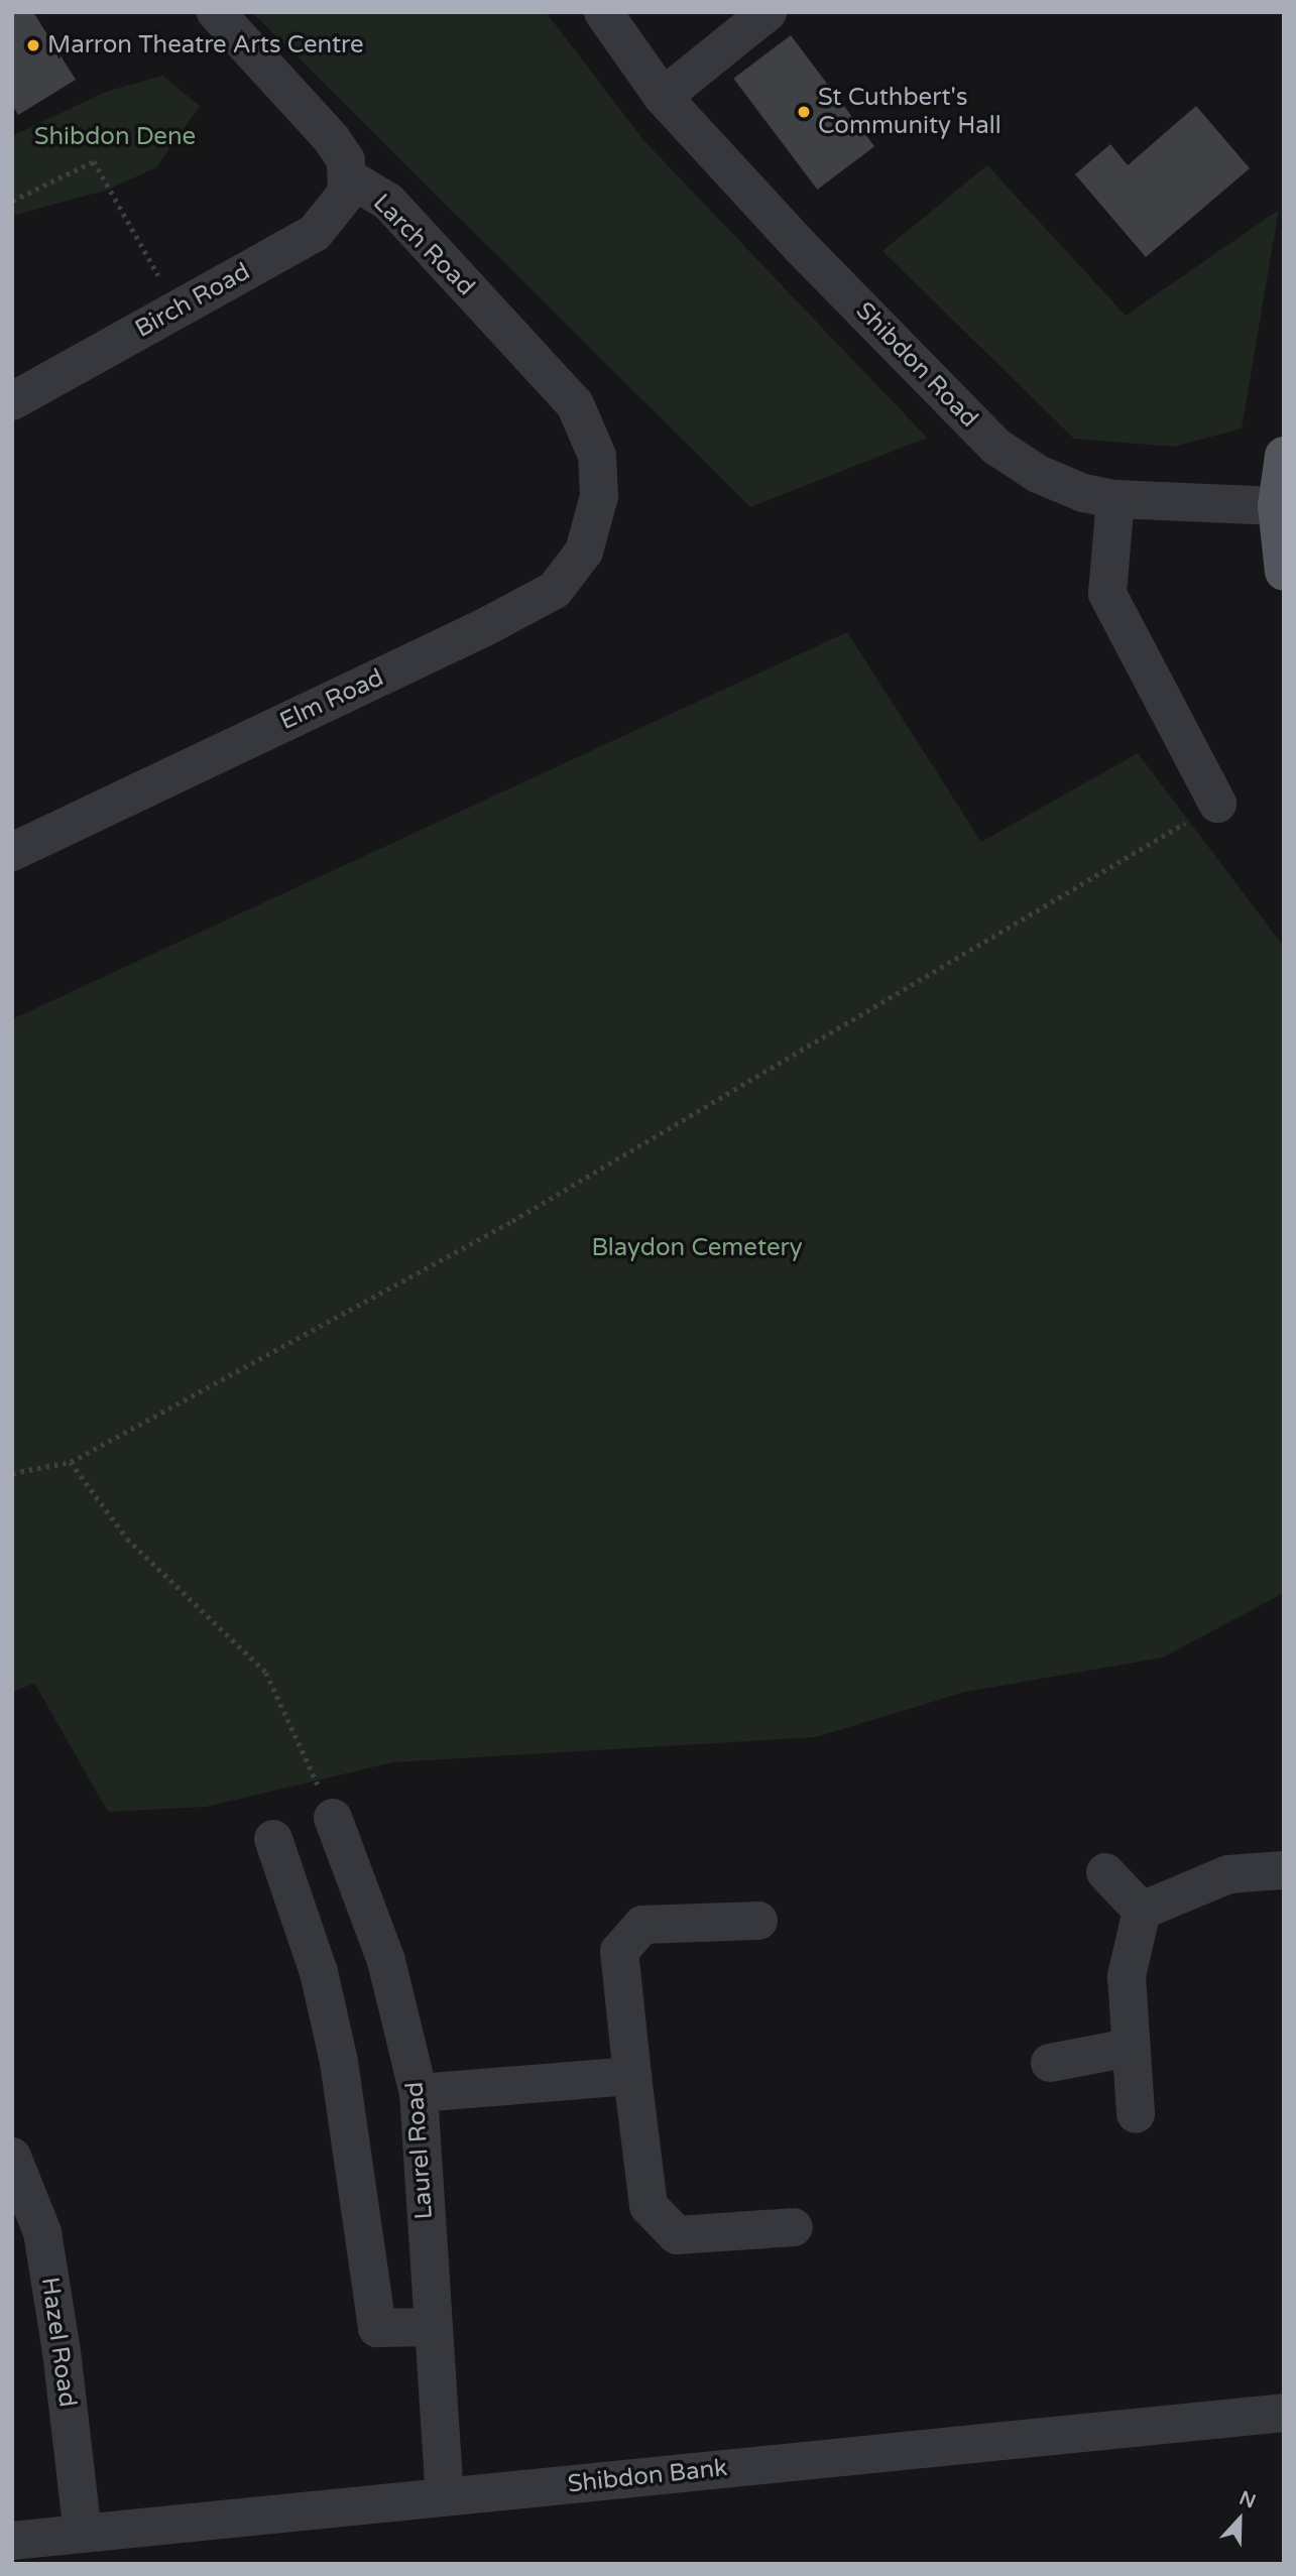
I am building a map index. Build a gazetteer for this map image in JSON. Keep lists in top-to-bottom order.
{
  "streets": {
    "street": [
      "Larch Road",
      "Birch Road",
      "Shibdon Road",
      "Elm Road",
      "Laurel Road",
      "Hazel Road",
      "Shibdon Bank"
    ]
  },
  "crossings": [
    ["Larch Road", "Birch Road"],
    ["Larch Road", "Elm Road"],
    ["Laurel Road", "Shibdon Bank"],
    ["Hazel Road", "Shibdon Bank"]
  ],
  "parks": ["Shibdon Dene", "Blaydon Cemetery"],
  "places": ["Marron Theatre Arts Centre", "St Cuthbert's Community Hall"],
  "north": "top"
}
